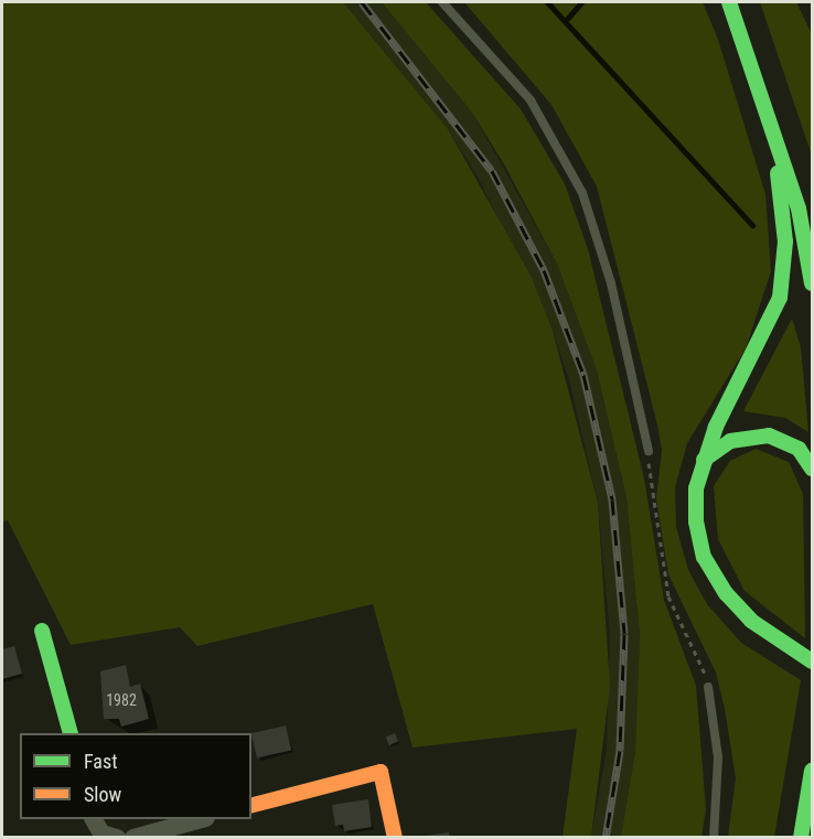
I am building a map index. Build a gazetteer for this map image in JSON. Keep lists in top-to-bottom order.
{
  "house_numbers": ["1982"],
  "legend": ["Fast", "Slow"]
}
